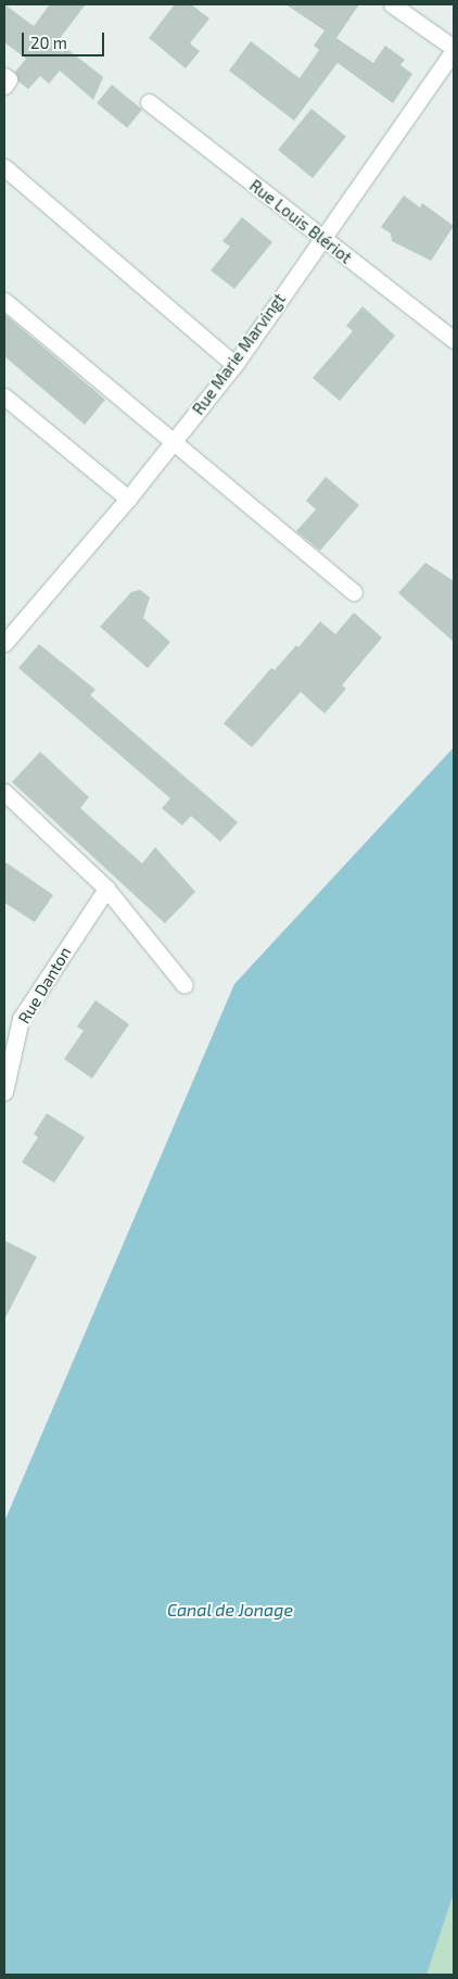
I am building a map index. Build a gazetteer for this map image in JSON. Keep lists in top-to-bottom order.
{
  "streets": {
    "street": ["Rue Louis Blériot", "Rue Marie Marvingt", "Rue Danton"]
  },
  "crossings": [
    ["Rue Louis Blériot", "Rue Marie Marvingt"]
  ],
  "water": ["Canal de Jonage"],
  "scale_bar": "20 m"
}
